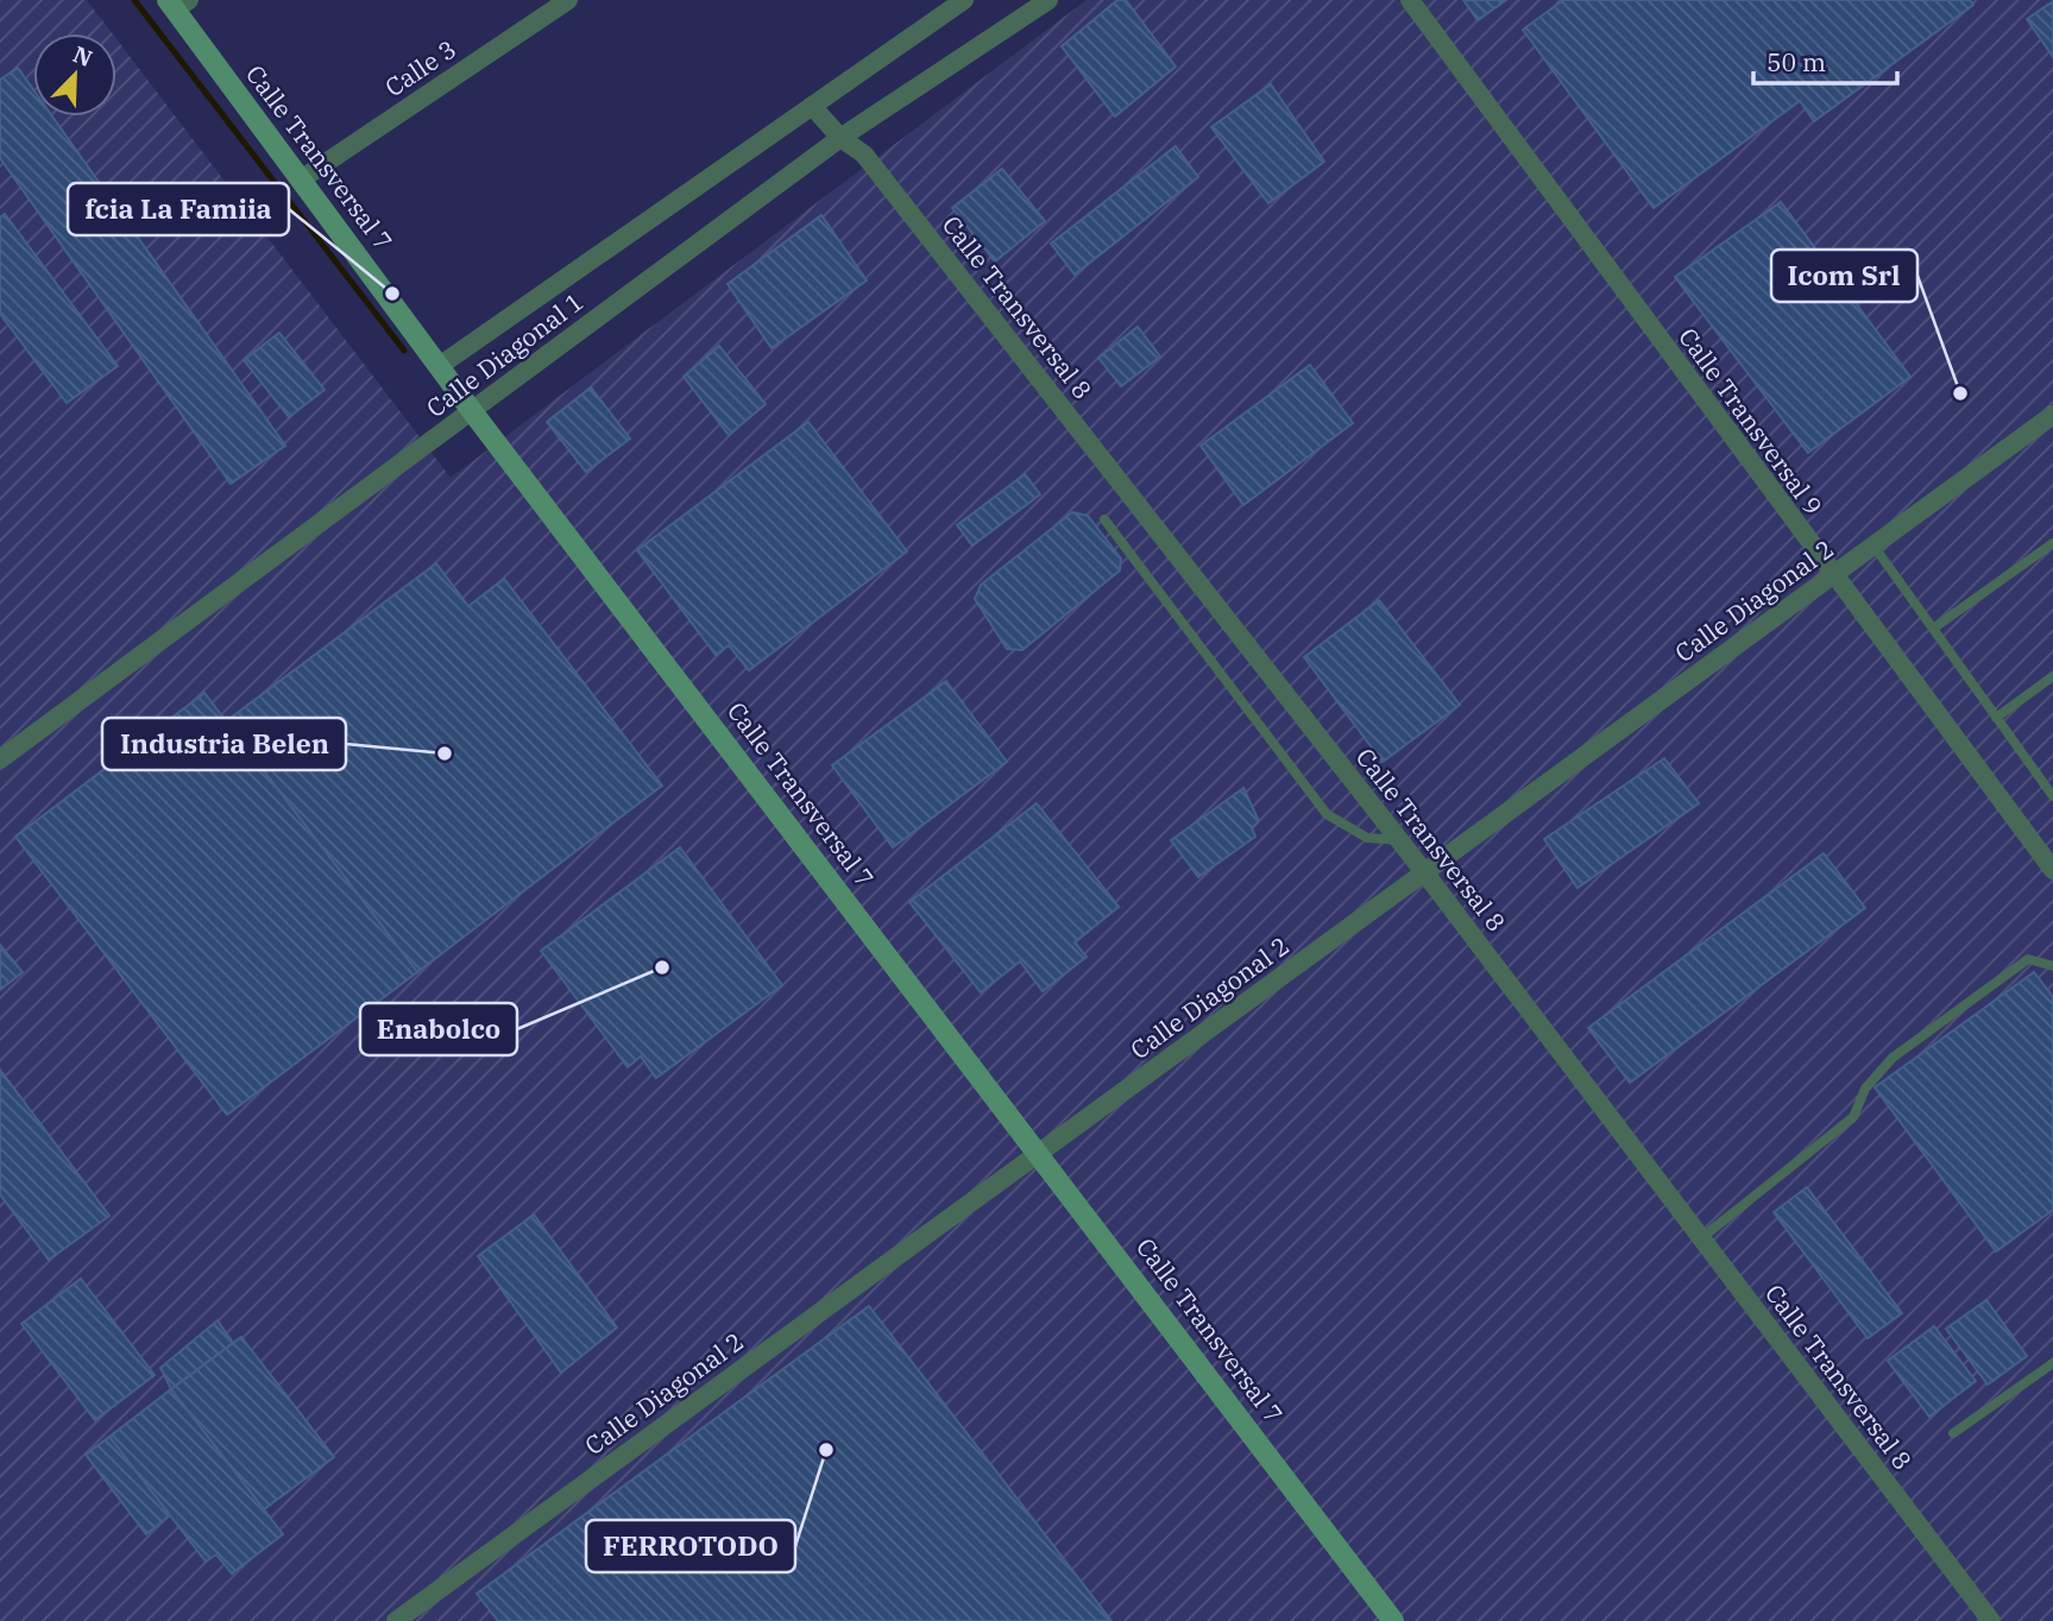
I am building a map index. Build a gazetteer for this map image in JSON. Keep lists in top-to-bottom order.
{
  "streets": {
    "street": [
      "Calle 3",
      "Calle Transversal 7",
      "Calle Transversal 8",
      "Calle Diagonal 1",
      "Calle Transversal 9",
      "Calle Diagonal 2"
    ]
  },
  "crossings": [
    ["Calle 3", "Calle Transversal 7"],
    ["Calle Transversal 7", "Calle Diagonal 1"],
    ["Calle Transversal 7", "Calle Diagonal 2"],
    ["Calle Transversal 8", "Calle Diagonal 1"],
    ["Calle Transversal 8", "Calle Diagonal 2"],
    ["Calle Transversal 9", "Calle Diagonal 2"]
  ],
  "places": [
    "fcia La Famiia",
    "Icom Srl",
    "Industria Belen",
    "Enabolco",
    "FERROTODO"
  ],
  "scale_bar": "50 m",
  "north": "top right"
}
